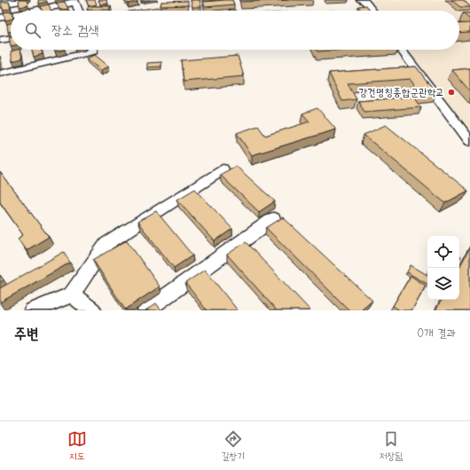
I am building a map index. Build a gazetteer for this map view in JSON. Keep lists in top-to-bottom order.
{
  "places": ["강건명칭종합군관학교"],
  "page": {
    "search": "장소 검색",
    "heading": ["주변", "0개 결과"],
    "nav": ["지도", "길찾기", "저장됨"]
  }
}
